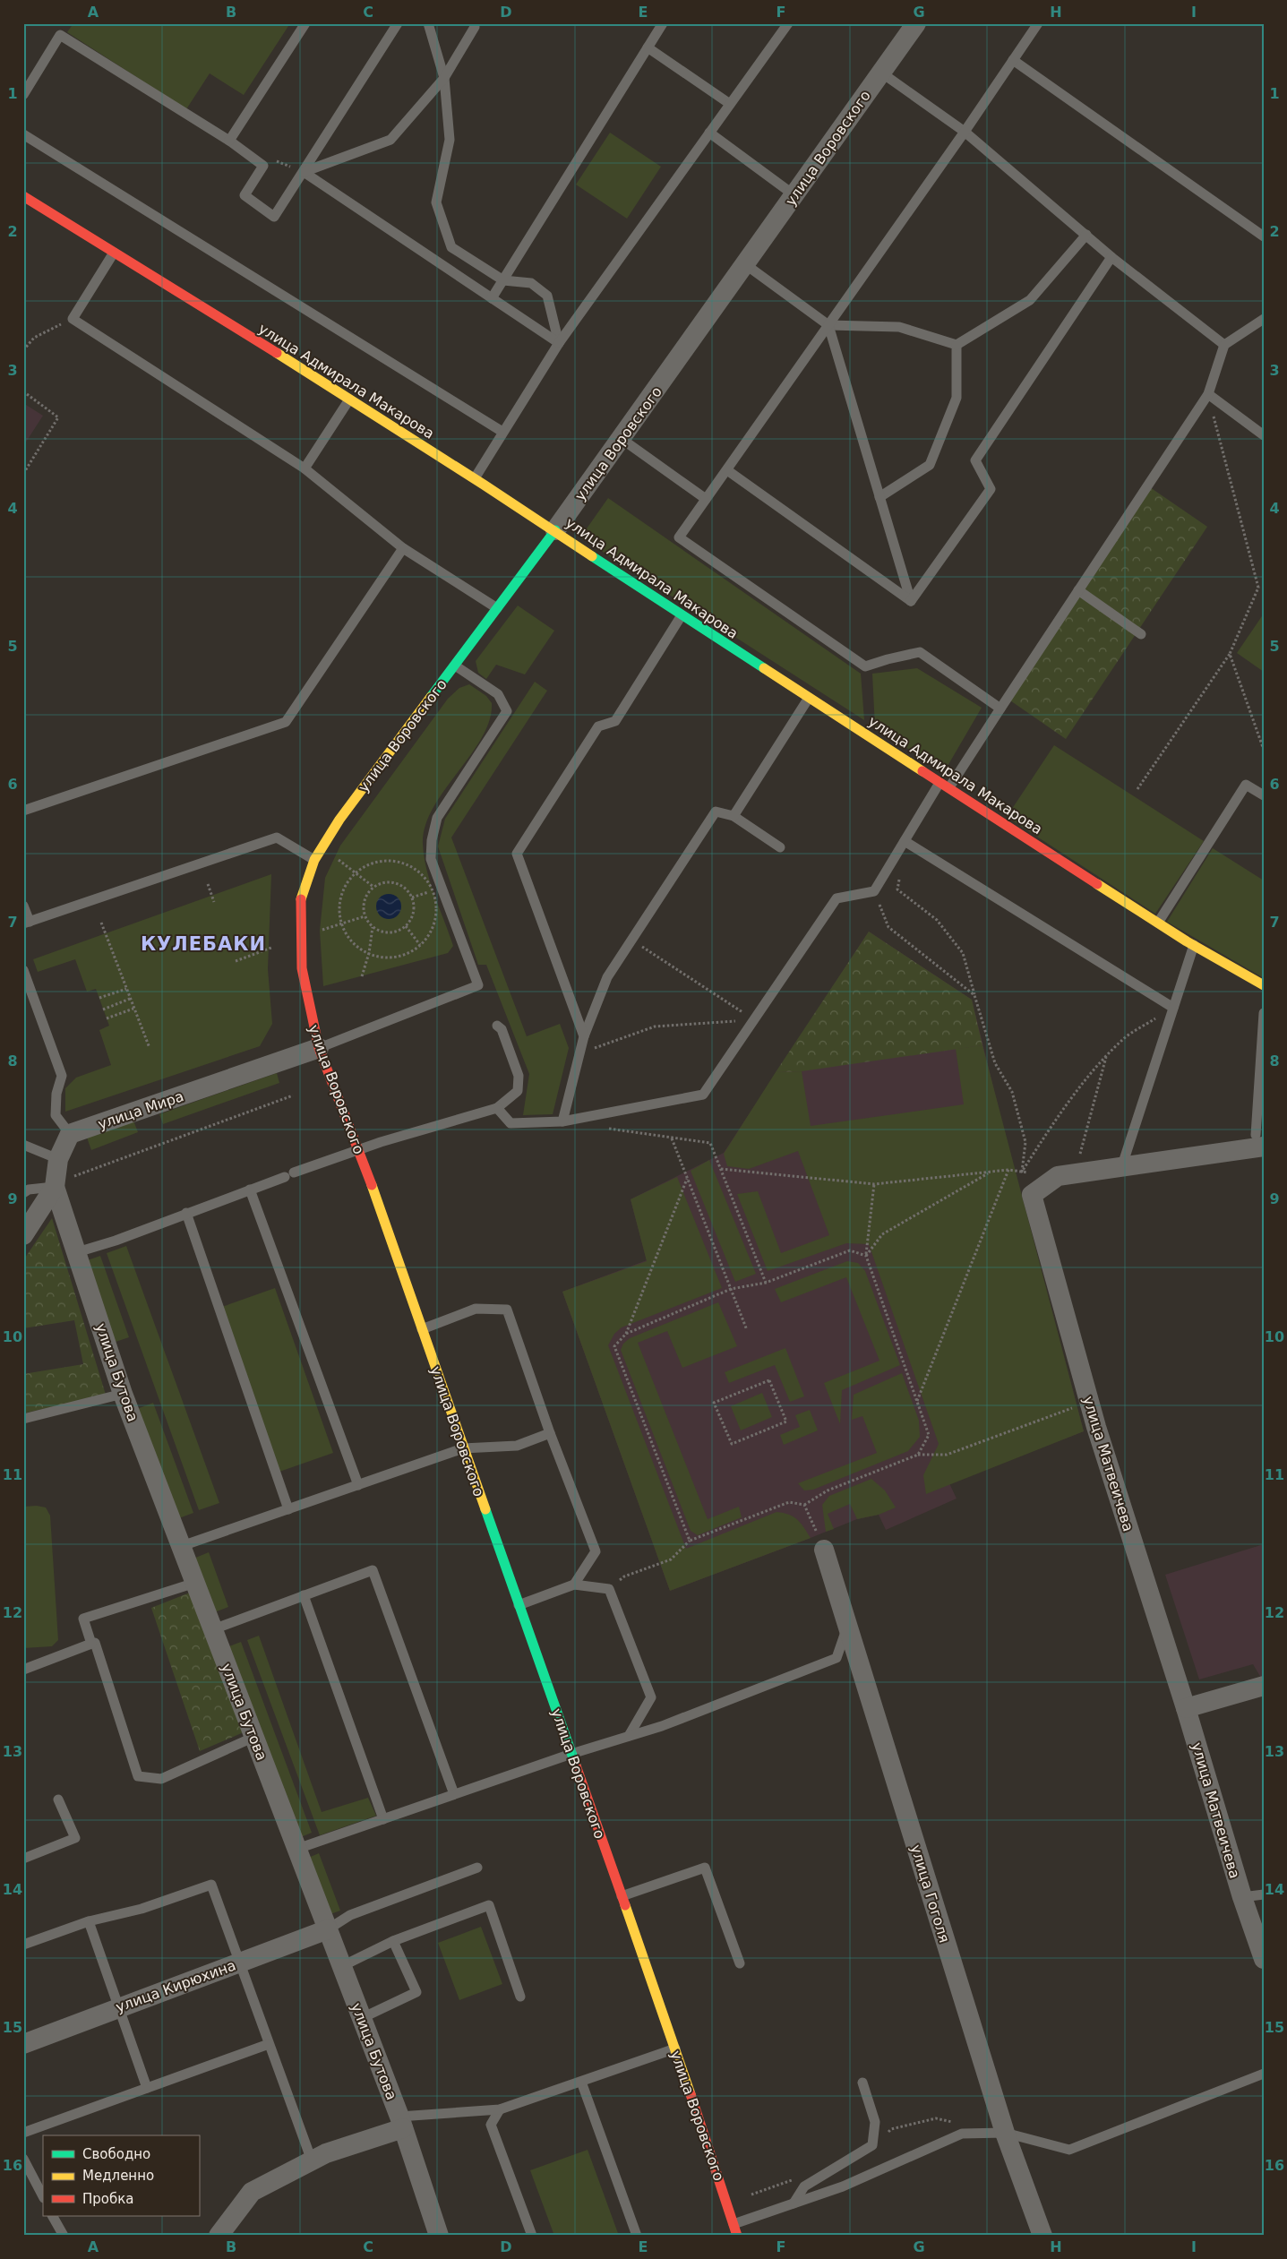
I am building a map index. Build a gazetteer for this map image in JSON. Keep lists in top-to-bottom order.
{
  "streets": {
    "street": [
      "улица Воровского",
      "улица Адмирала Макарова",
      "улица Мира",
      "улица Бутова",
      "улица Матвеичева",
      "улица Гоголя",
      "улица Кирюхина"
    ]
  },
  "crossings": [
    ["улица Воровского", "улица Адмирала Макарова"],
    ["улица Воровского", "улица Мира"],
    ["улица Бутова", "улица Кирюхина"]
  ],
  "districts": ["КУЛЕБАКИ"],
  "legend": ["Свободно", "Медленно", "Пробка"],
  "grid": {
    "columns": [
      "A",
      "B",
      "C",
      "D",
      "E",
      "F",
      "G",
      "H",
      "I"
    ],
    "rows": [
      "1",
      "2",
      "3",
      "4",
      "5",
      "6",
      "7",
      "8",
      "9",
      "10",
      "11",
      "12",
      "13",
      "14",
      "15",
      "16"
    ]
  }
}
